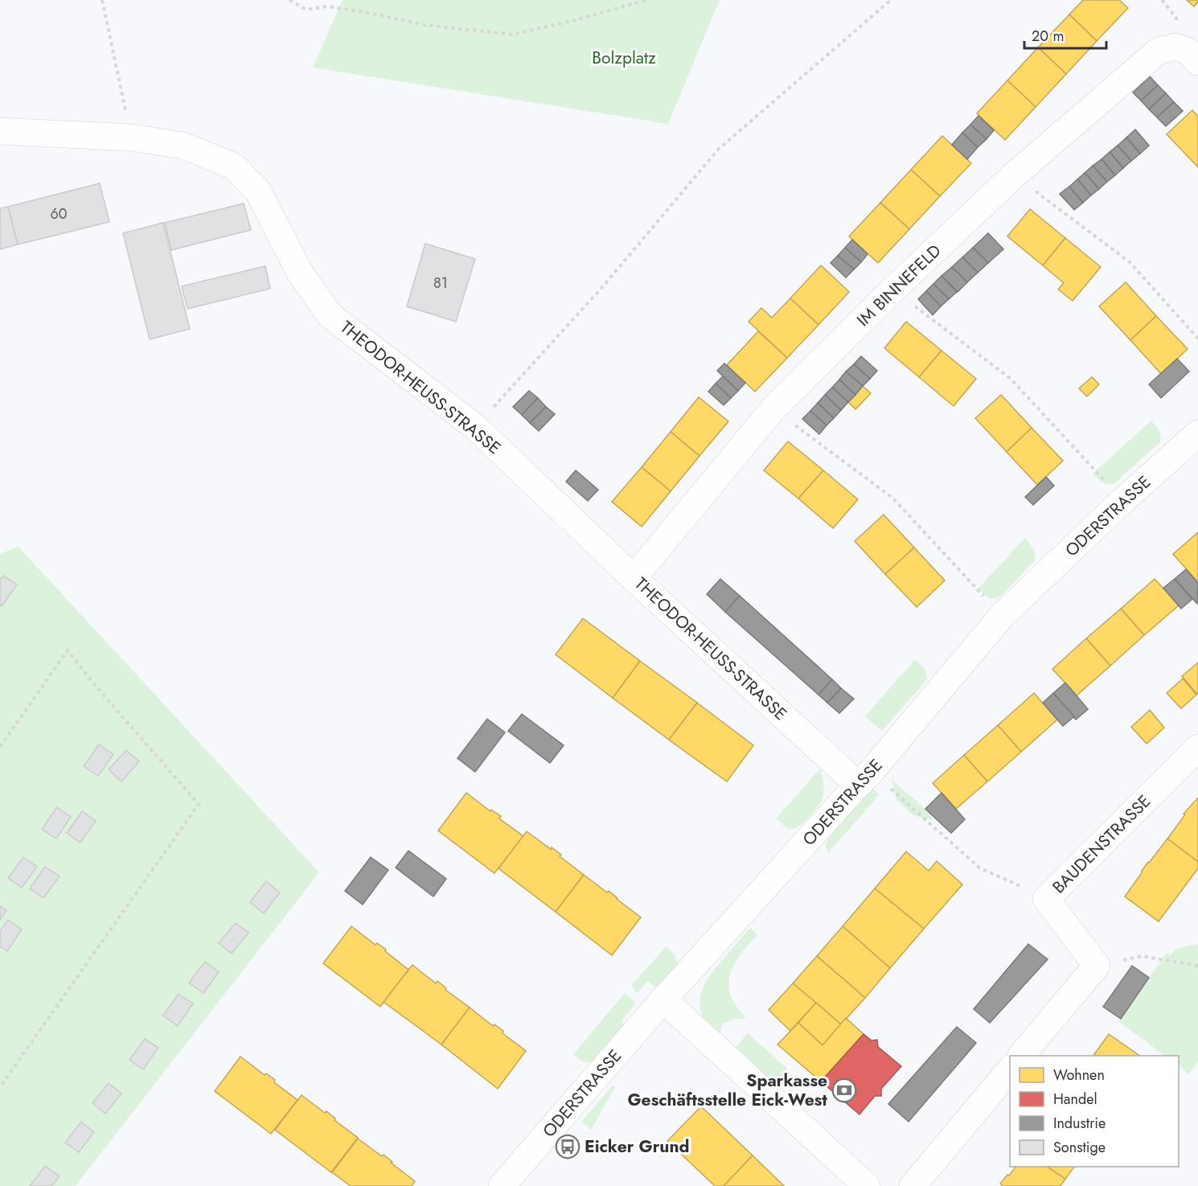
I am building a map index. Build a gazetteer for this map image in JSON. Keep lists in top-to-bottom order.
{
  "streets": {
    "street": [
      "IM BINNEFELD",
      "THEODOR-HEUSS-STRASSE",
      "ODERSTRASSE",
      "BAUDENSTRASSE"
    ]
  },
  "crossings": [
    ["IM BINNEFELD", "THEODOR-HEUSS-STRASSE"],
    ["THEODOR-HEUSS-STRASSE", "ODERSTRASSE"]
  ],
  "parks": ["Bolzplatz"],
  "places": {
    "bank": ["Sparkasse Geschäftsstelle Eick-West"],
    "bus stop": ["Eicker Grund"]
  },
  "house_numbers": ["60", "81"],
  "legend": [
    "Wohnen",
    "Handel",
    "Industrie",
    "Sonstige"
  ],
  "scale_bar": "20 m"
}
